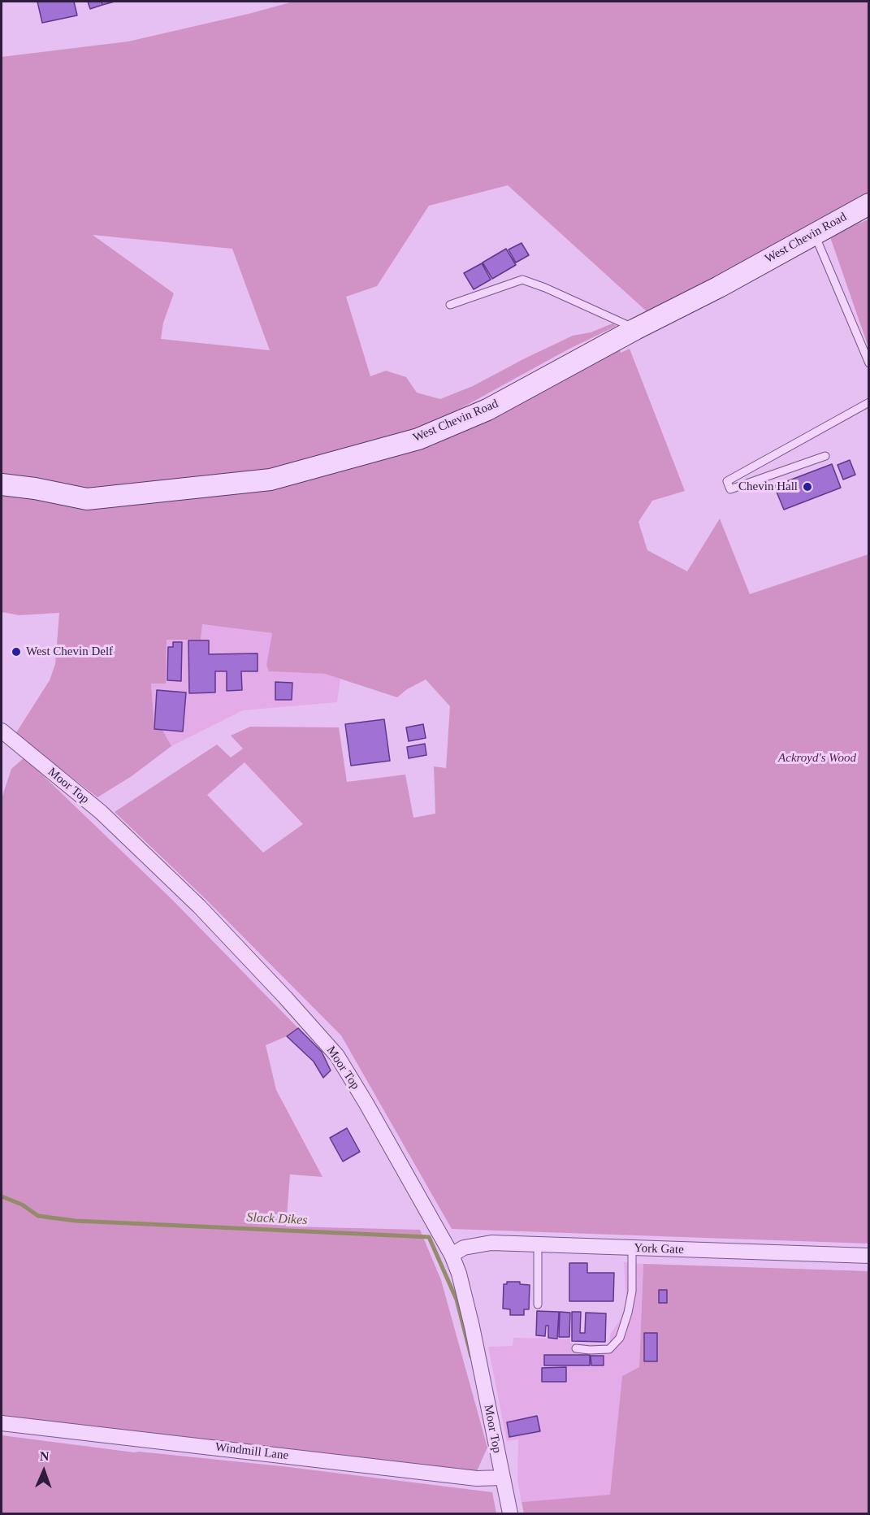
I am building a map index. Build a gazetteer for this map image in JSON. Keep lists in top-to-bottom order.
{
  "streets": {
    "street": [
      "West Chevin Road",
      "Moor Top",
      "York Gate",
      "Windmill Lane"
    ]
  },
  "crossings": [
    ["Moor Top", "York Gate"],
    ["Moor Top", "Windmill Lane"]
  ],
  "water": ["Slack Dikes"],
  "parks": ["Ackroyd's Wood"],
  "places": ["Chevin Hall", "West Chevin Delf"],
  "north": "top"
}
